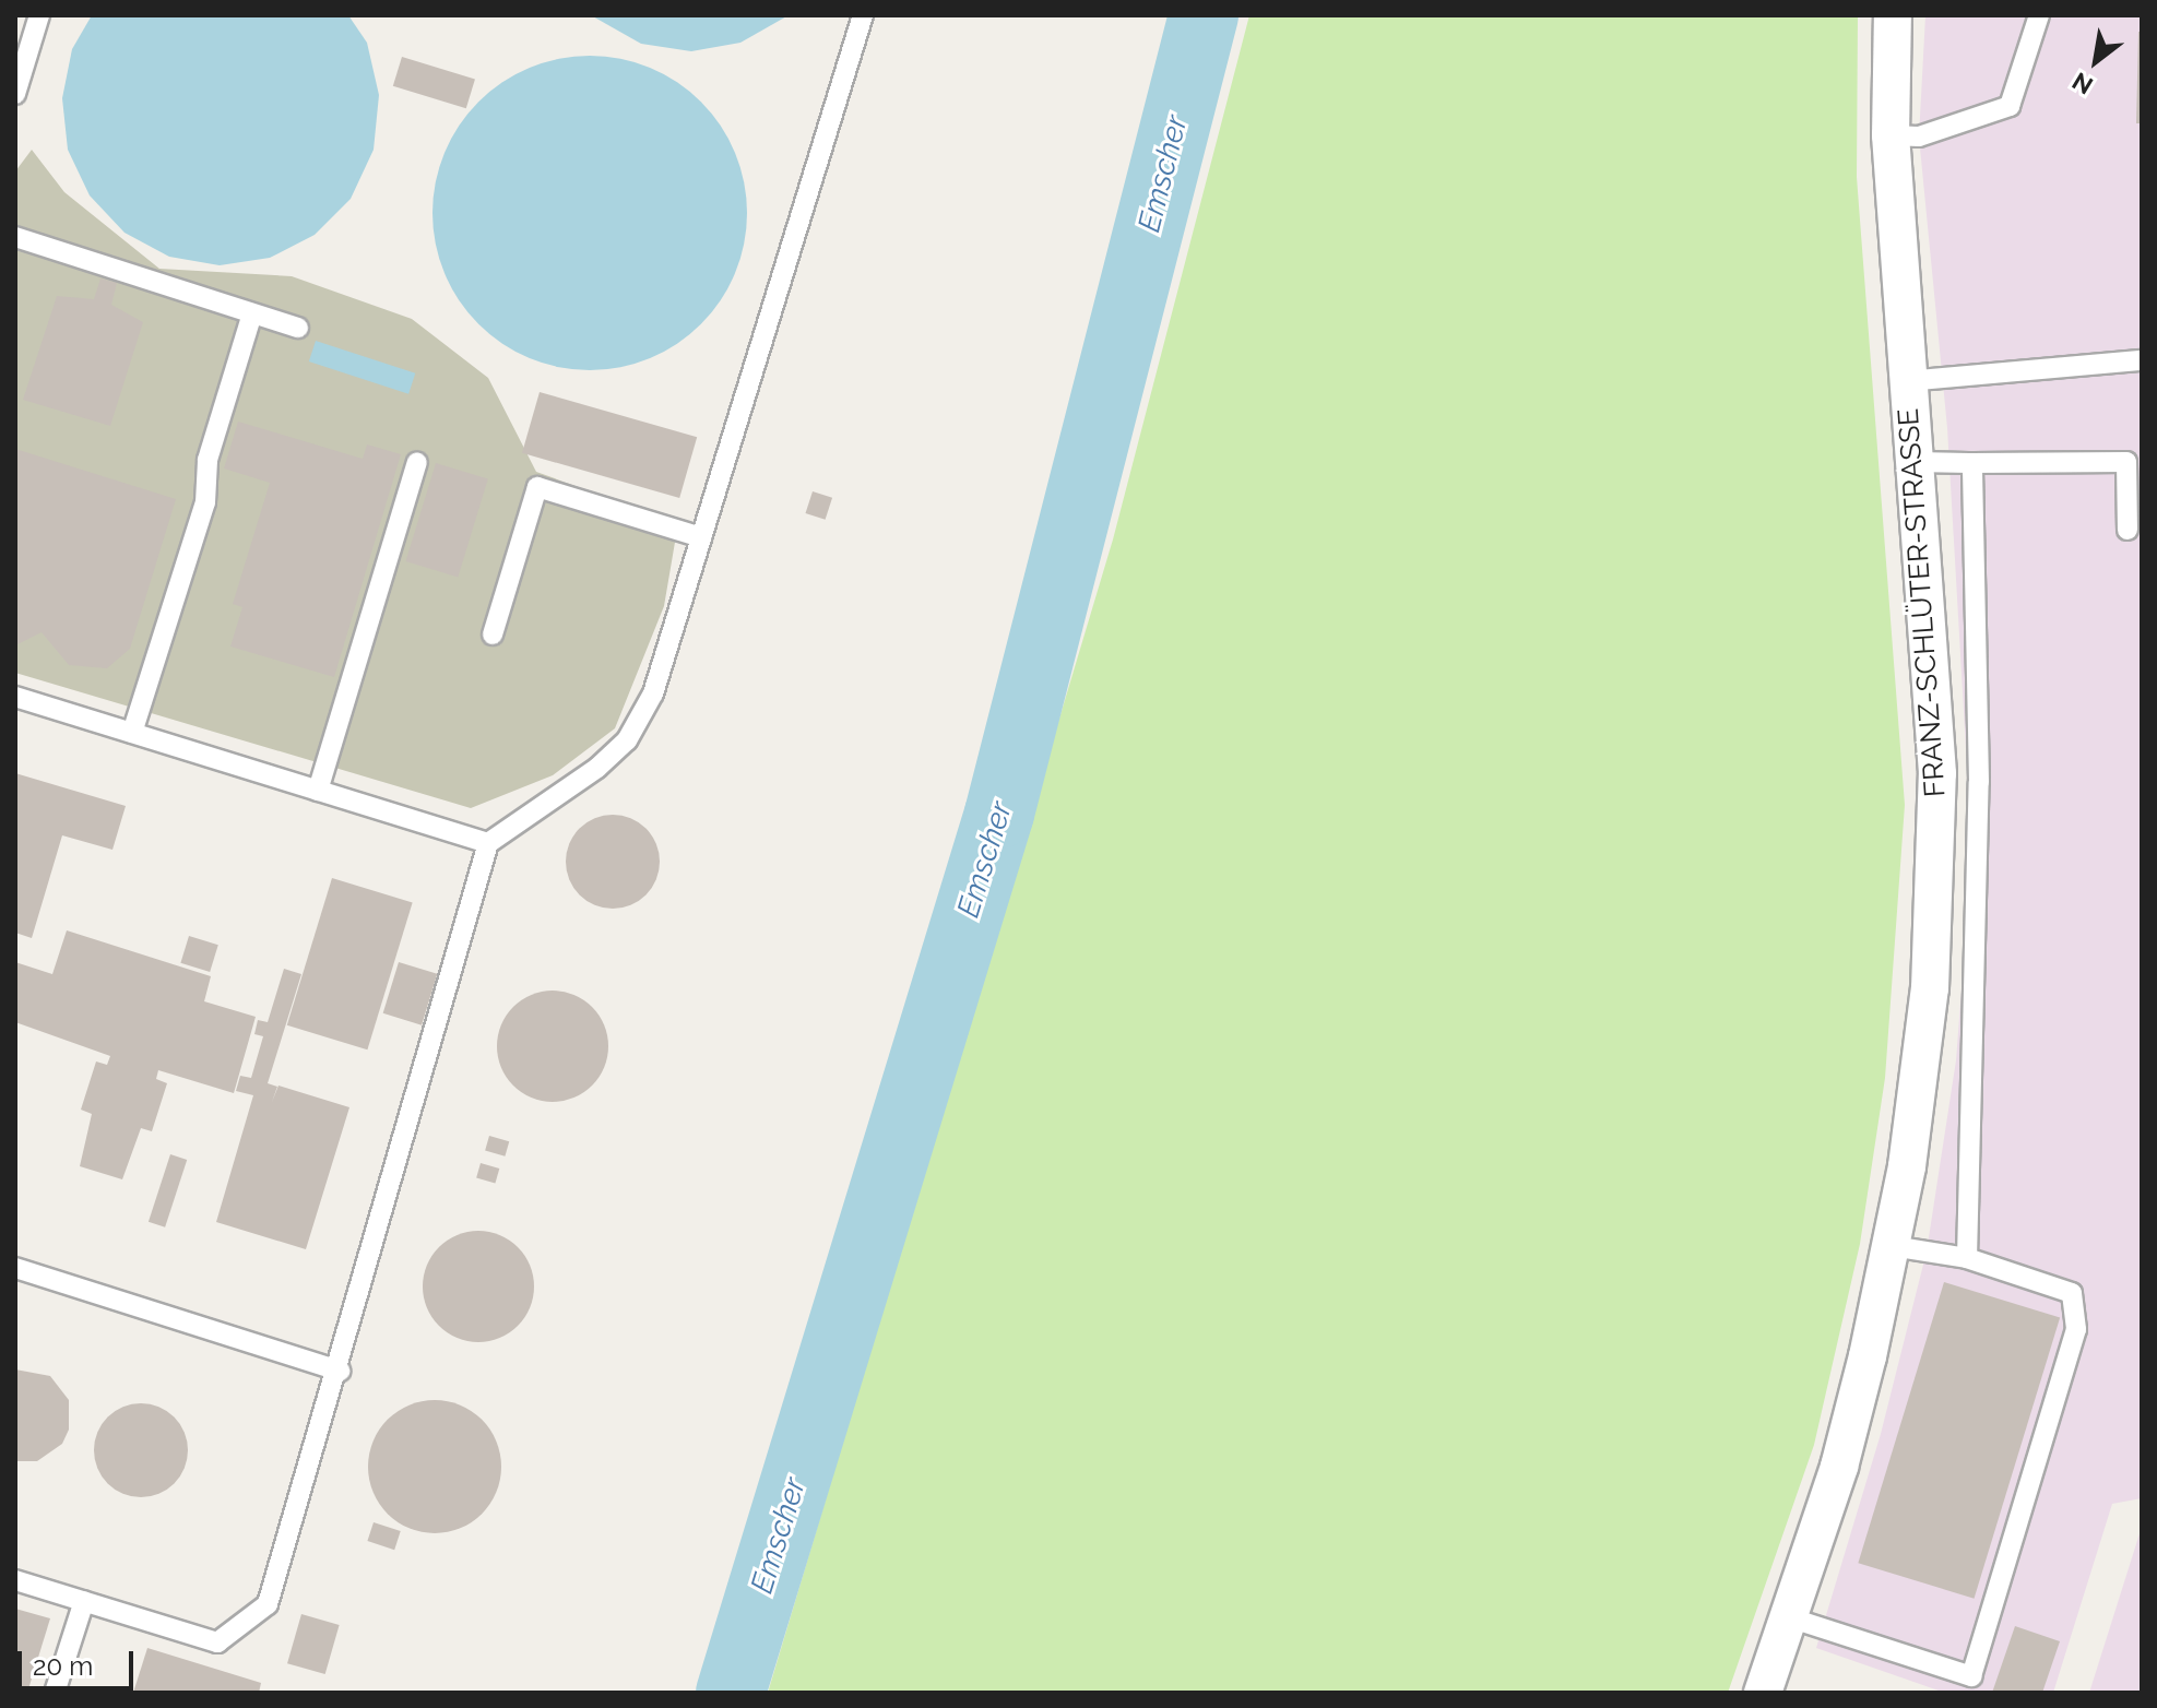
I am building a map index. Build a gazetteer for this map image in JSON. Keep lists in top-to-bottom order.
{
  "streets": {
    "street": ["FRANZ-SCHLÜTER-STRASSE"]
  },
  "water": ["Emscher"],
  "scale_bar": "20 m",
  "north": "bottom left"
}
